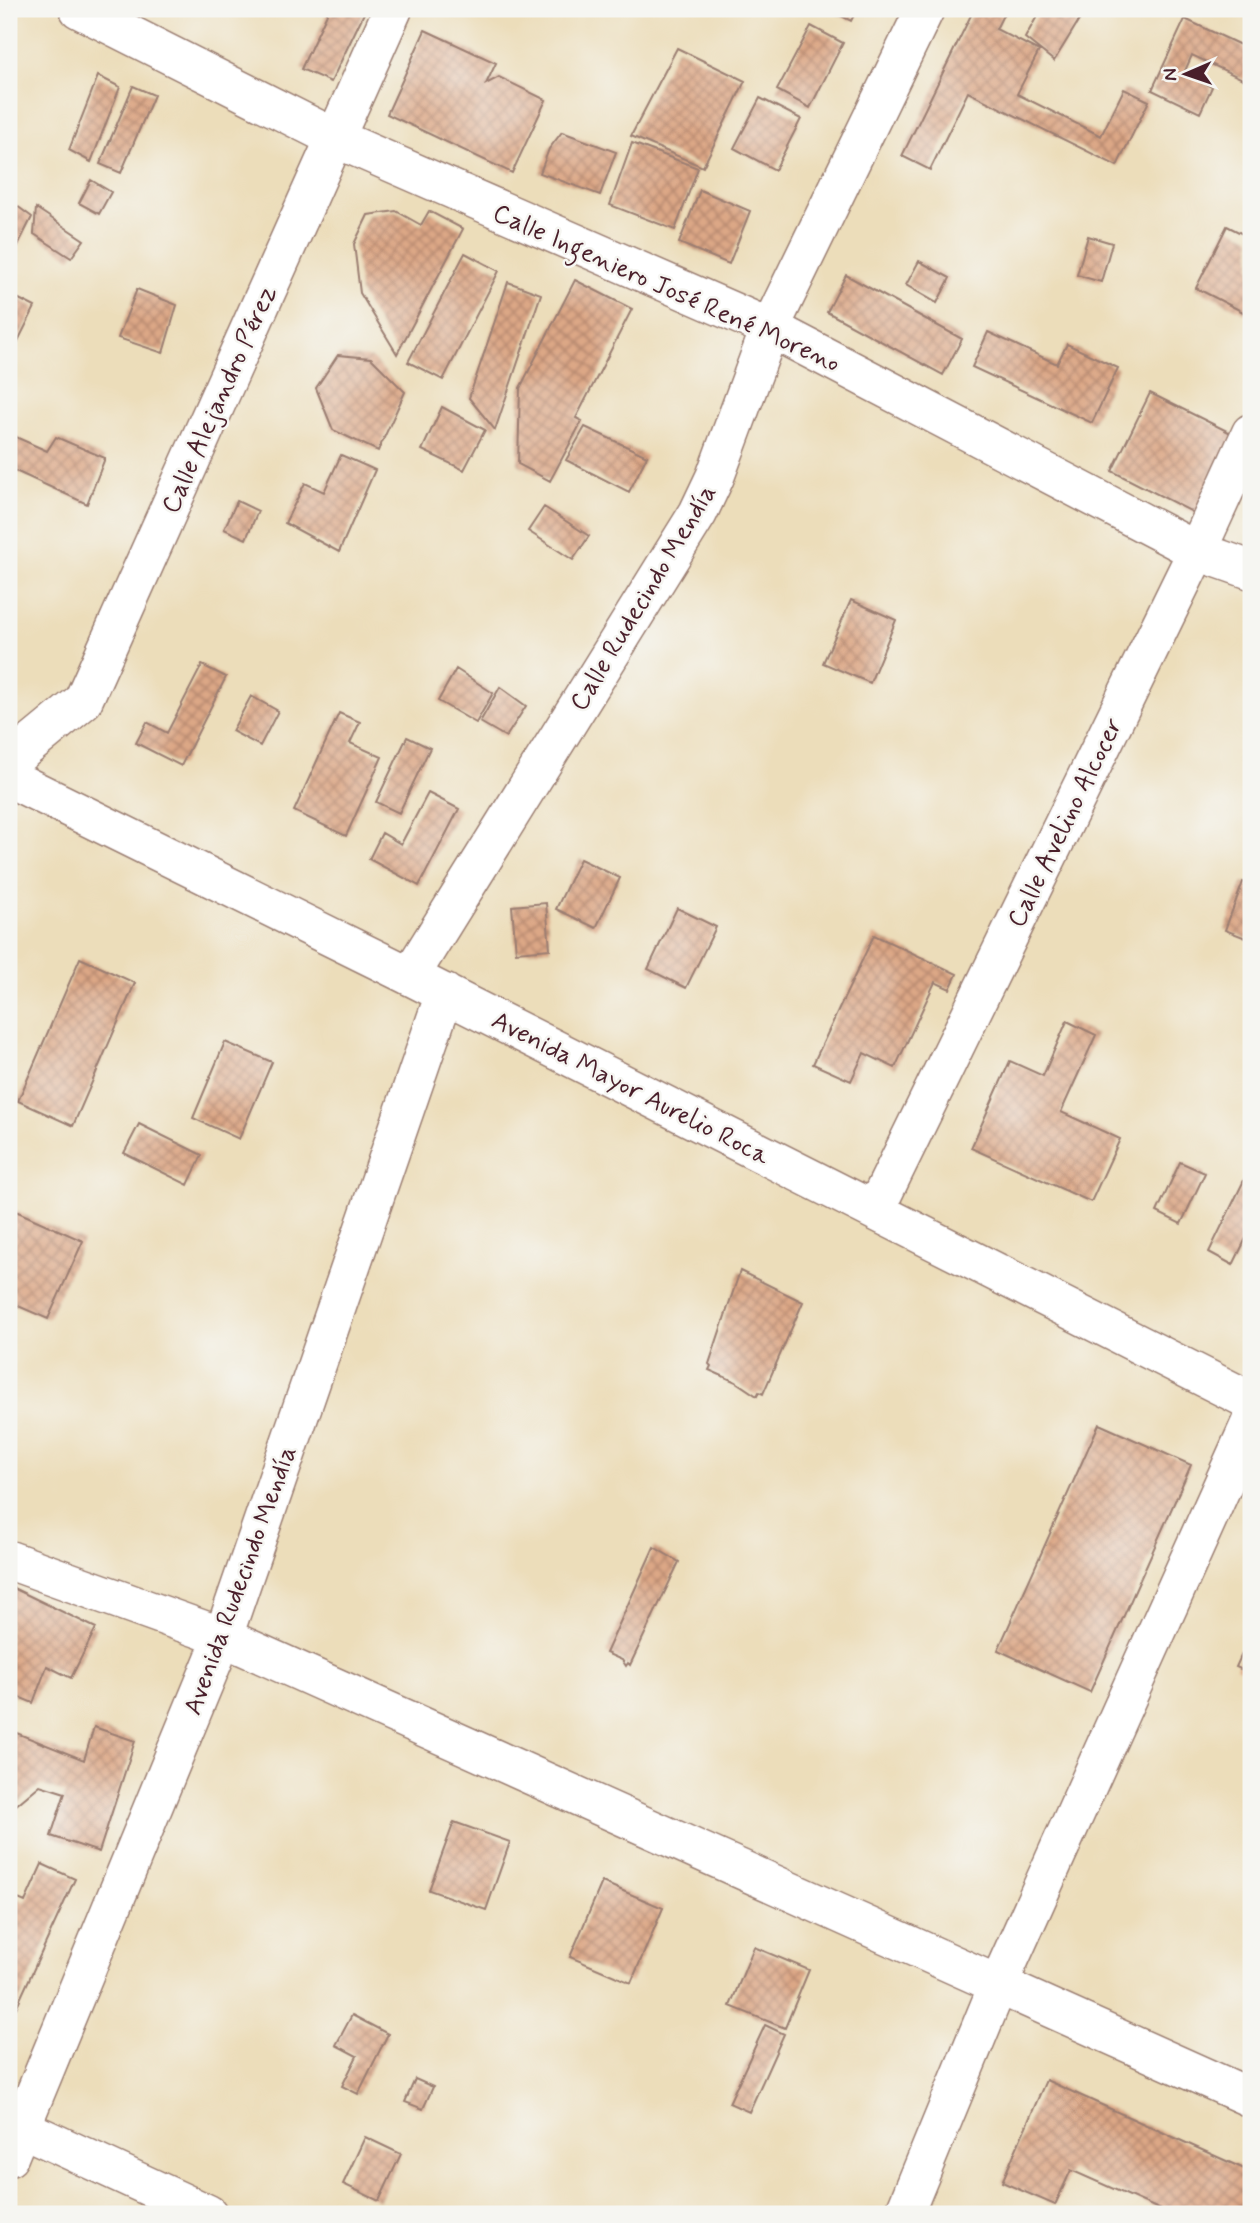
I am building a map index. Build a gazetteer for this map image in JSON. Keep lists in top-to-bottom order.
{
  "streets": {
    "street": [
      "Calle Ingeniero José René Moreno",
      "Calle Alejandro Pérez",
      "Calle Rudecindo Mendía",
      "Calle Avelino Alcocer",
      "Avenida Mayor Aurelio Roca",
      "Avenida Rudecindo Mendía"
    ]
  },
  "crossings": [
    ["Calle Ingeniero José René Moreno", "Calle Alejandro Pérez"],
    ["Calle Ingeniero José René Moreno", "Calle Rudecindo Mendía"],
    ["Calle Ingeniero José René Moreno", "Calle Avelino Alcocer"],
    ["Calle Rudecindo Mendía", "Avenida Mayor Aurelio Roca"],
    ["Calle Avelino Alcocer", "Avenida Mayor Aurelio Roca"],
    ["Avenida Mayor Aurelio Roca", "Avenida Rudecindo Mendía"]
  ],
  "north": "left"
}
